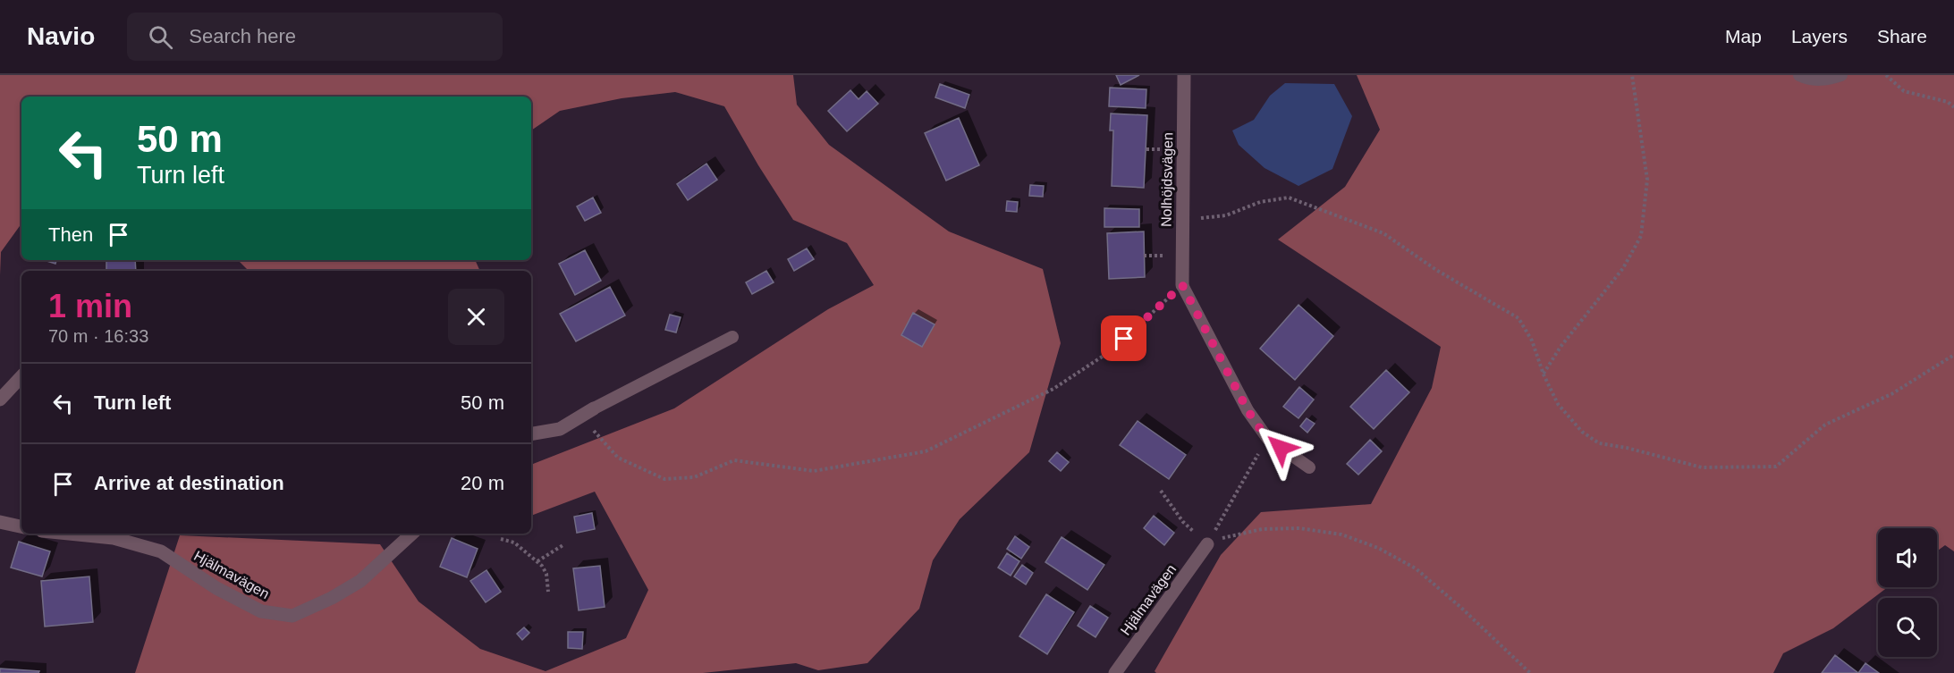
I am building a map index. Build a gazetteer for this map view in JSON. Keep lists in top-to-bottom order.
{
  "streets": {
    "street": ["Nolhöjdsvägen", "Hjälmavägen"]
  },
  "page": {
    "header": "Navio",
    "search": "Search here",
    "nav": ["Map", "Layers", "Share"],
    "turn": ["50 m", "Turn left"],
    "then": "Then",
    "heading": ["1 min", "70 m · 16:33"],
    "list": [
      {
        "name": "Turn left",
        "value": "50 m"
      },
      {
        "name": "Arrive at destination",
        "value": "20 m"
      }
    ]
  }
}
